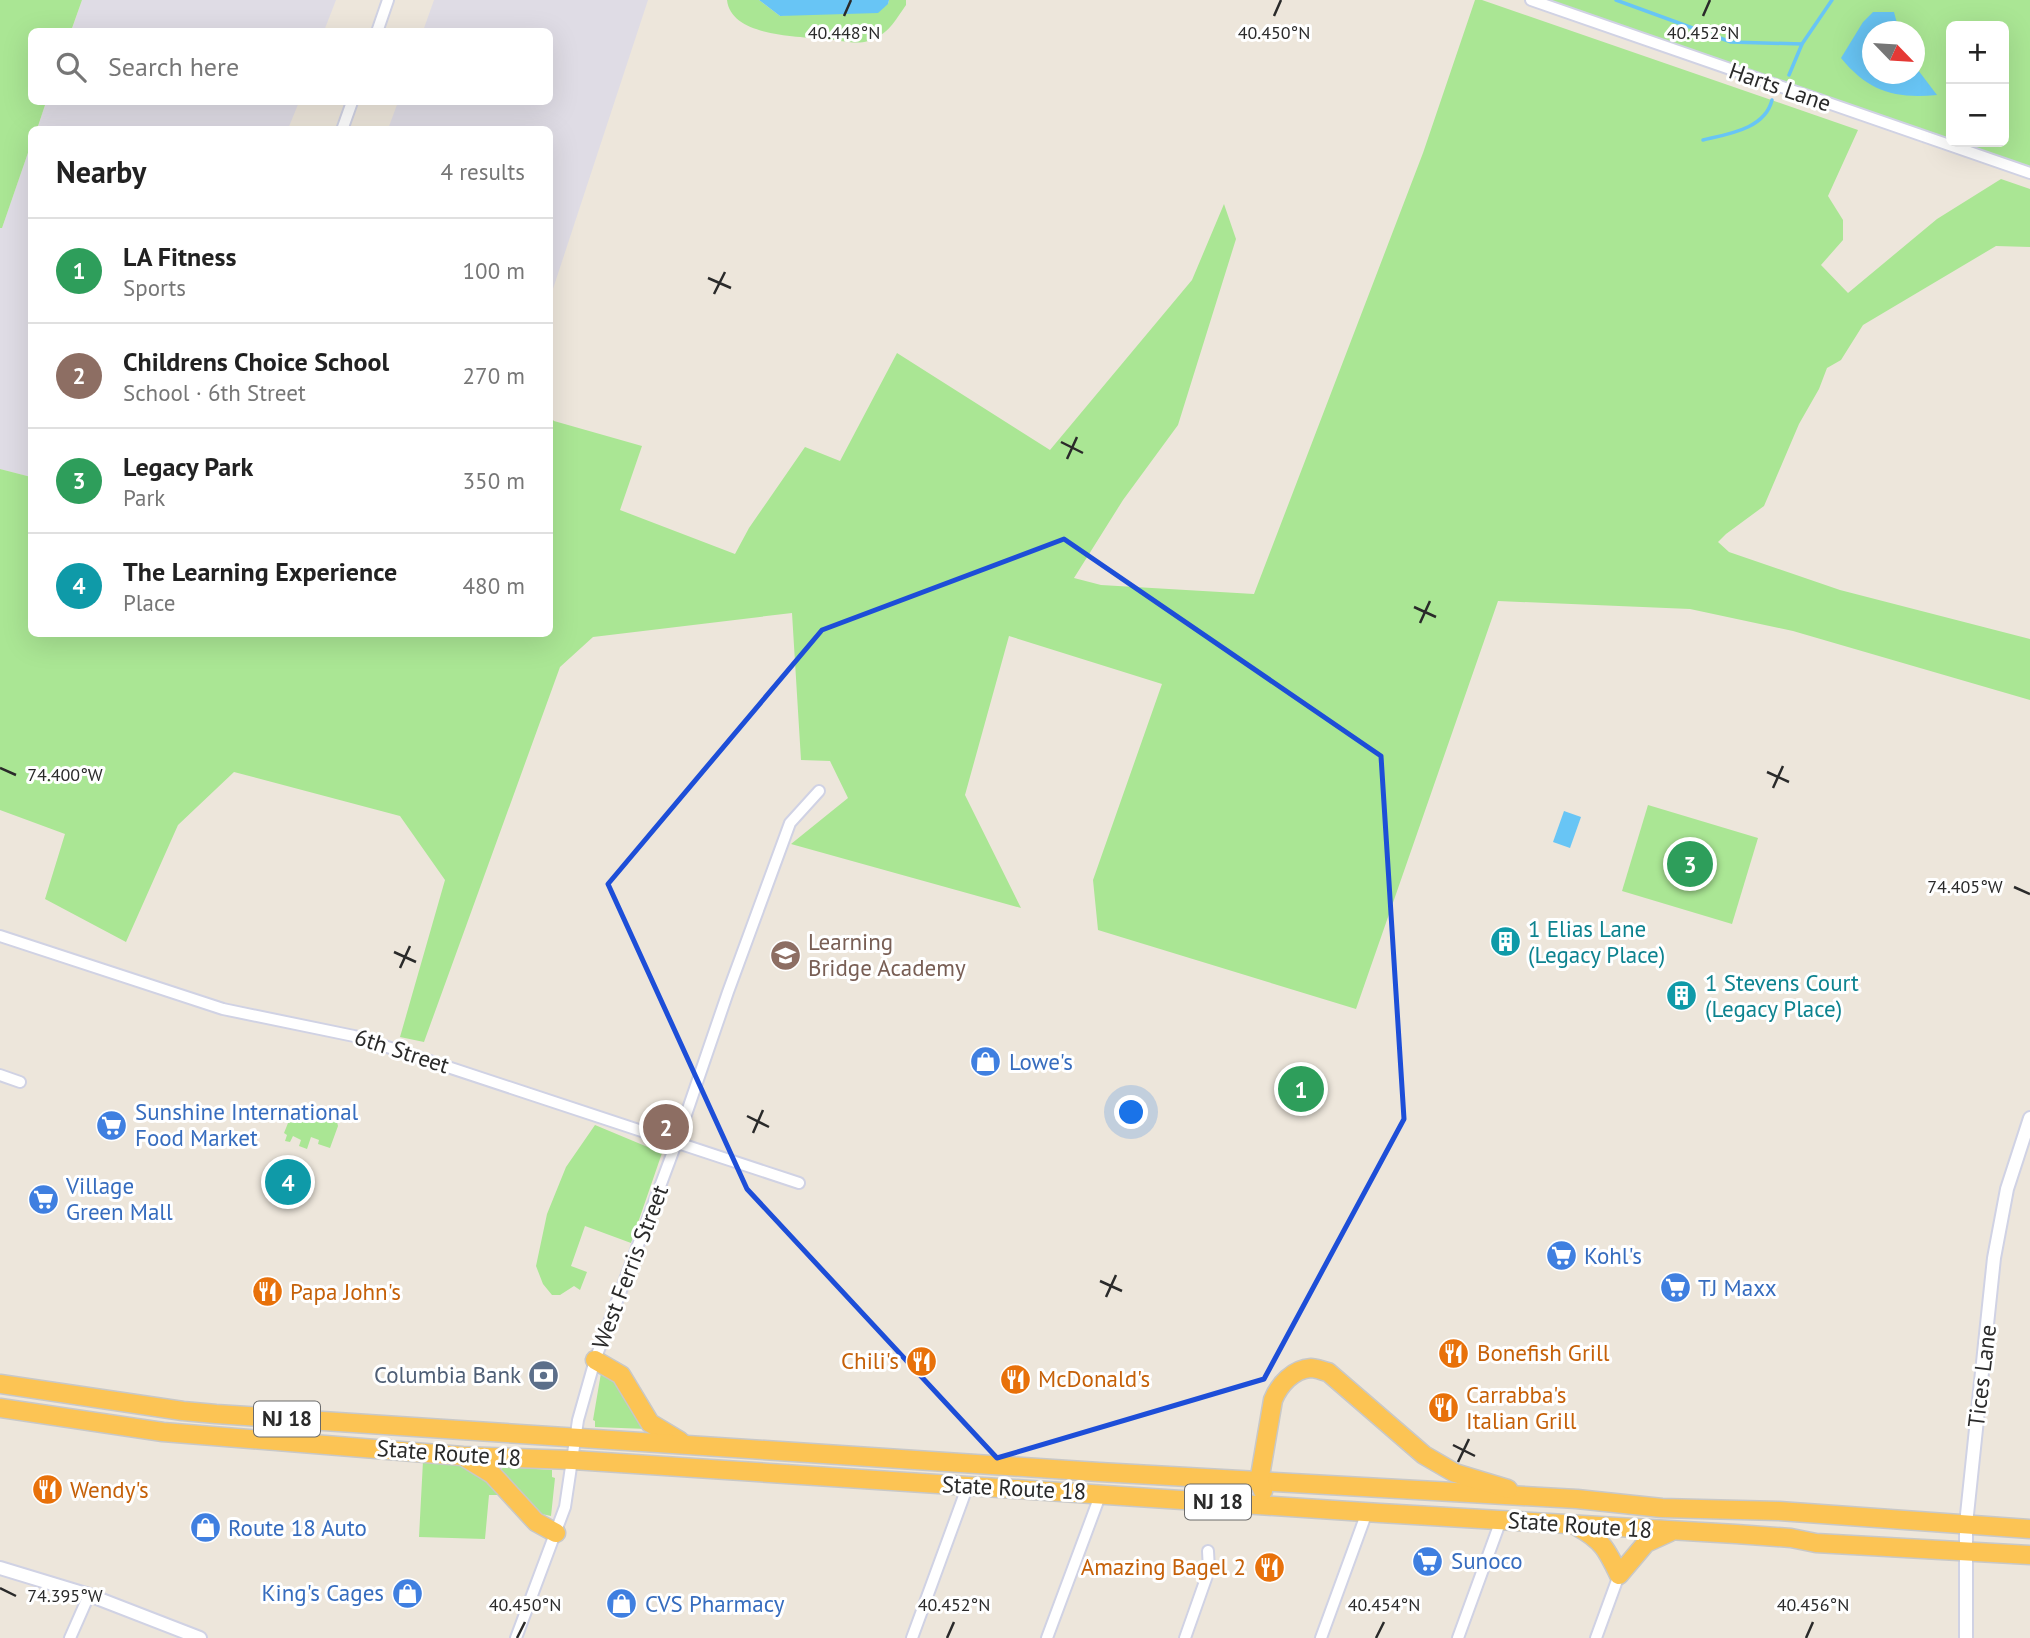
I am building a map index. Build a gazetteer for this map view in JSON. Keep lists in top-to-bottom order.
{
  "streets": {
    "highway": ["NJ 18", "State Route 18"],
    "street": [
      "Harts Lane",
      "6th Street",
      "West Ferris Street",
      "Tices Lane"
    ]
  },
  "crossings": [
    ["6th Street", "West Ferris Street"],
    ["West Ferris Street", "State Route 18"],
    ["Tices Lane", "State Route 18"]
  ],
  "places": {
    "building": ["1 Elias Lane (Legacy Place)", "1 Stevens Court (Legacy Place)"],
    "school or university": ["Learning Bridge Academy"],
    "shop": [
      "Lowe's",
      "Route 18 Auto",
      "King's Cages",
      "CVS Pharmacy"
    ],
    "supermarket": [
      "Sunshine International Food Market",
      "Village Green Mall",
      "Kohl's",
      "TJ Maxx",
      "Sunoco"
    ],
    "restaurant": [
      "Papa John's",
      "Bonefish Grill",
      "Chili's",
      "McDonald's",
      "Carrabba's Italian Grill",
      "Wendy's",
      "Amazing Bagel 2"
    ],
    "bank": ["Columbia Bank"]
  },
  "north": "bottom right",
  "page": {
    "map_buttons": ["+", "−"],
    "search": "Search here",
    "heading": ["Nearby", "4 results"],
    "list": [
      {
        "mark": "1",
        "name": "LA Fitness",
        "note": "Sports",
        "value": "100 m"
      },
      {
        "mark": "2",
        "name": "Childrens Choice School",
        "note": "School · 6th Street",
        "value": "270 m"
      },
      {
        "mark": "3",
        "name": "Legacy Park",
        "note": "Park",
        "value": "350 m"
      },
      {
        "mark": "4",
        "name": "The Learning Experience",
        "note": "Place",
        "value": "480 m"
      }
    ],
    "pins": [
      "3",
      "1",
      "2",
      "4"
    ]
  },
  "coordinates": [
    "40.448°N",
    "40.450°N",
    "40.452°N",
    "74.400°W",
    "74.405°W",
    "74.395°W",
    "40.454°N",
    "40.456°N"
  ]
}
